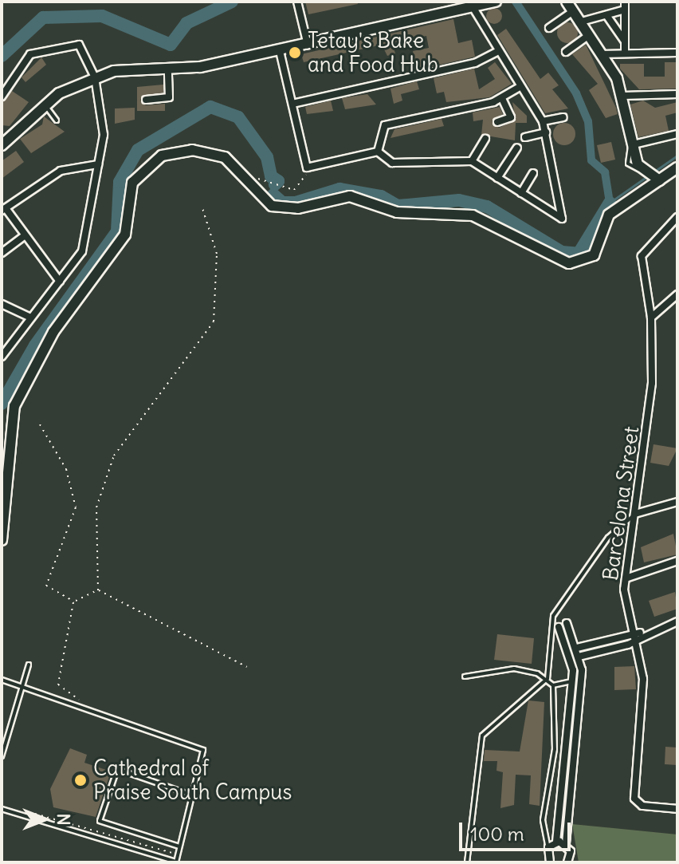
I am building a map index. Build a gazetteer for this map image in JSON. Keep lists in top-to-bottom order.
{
  "streets": {
    "street": ["Barcelona Street"]
  },
  "places": ["Tetay's Bake and Food Hub", "Cathedral of Praise South Campus"],
  "scale_bar": "100 m",
  "north": "right"
}
